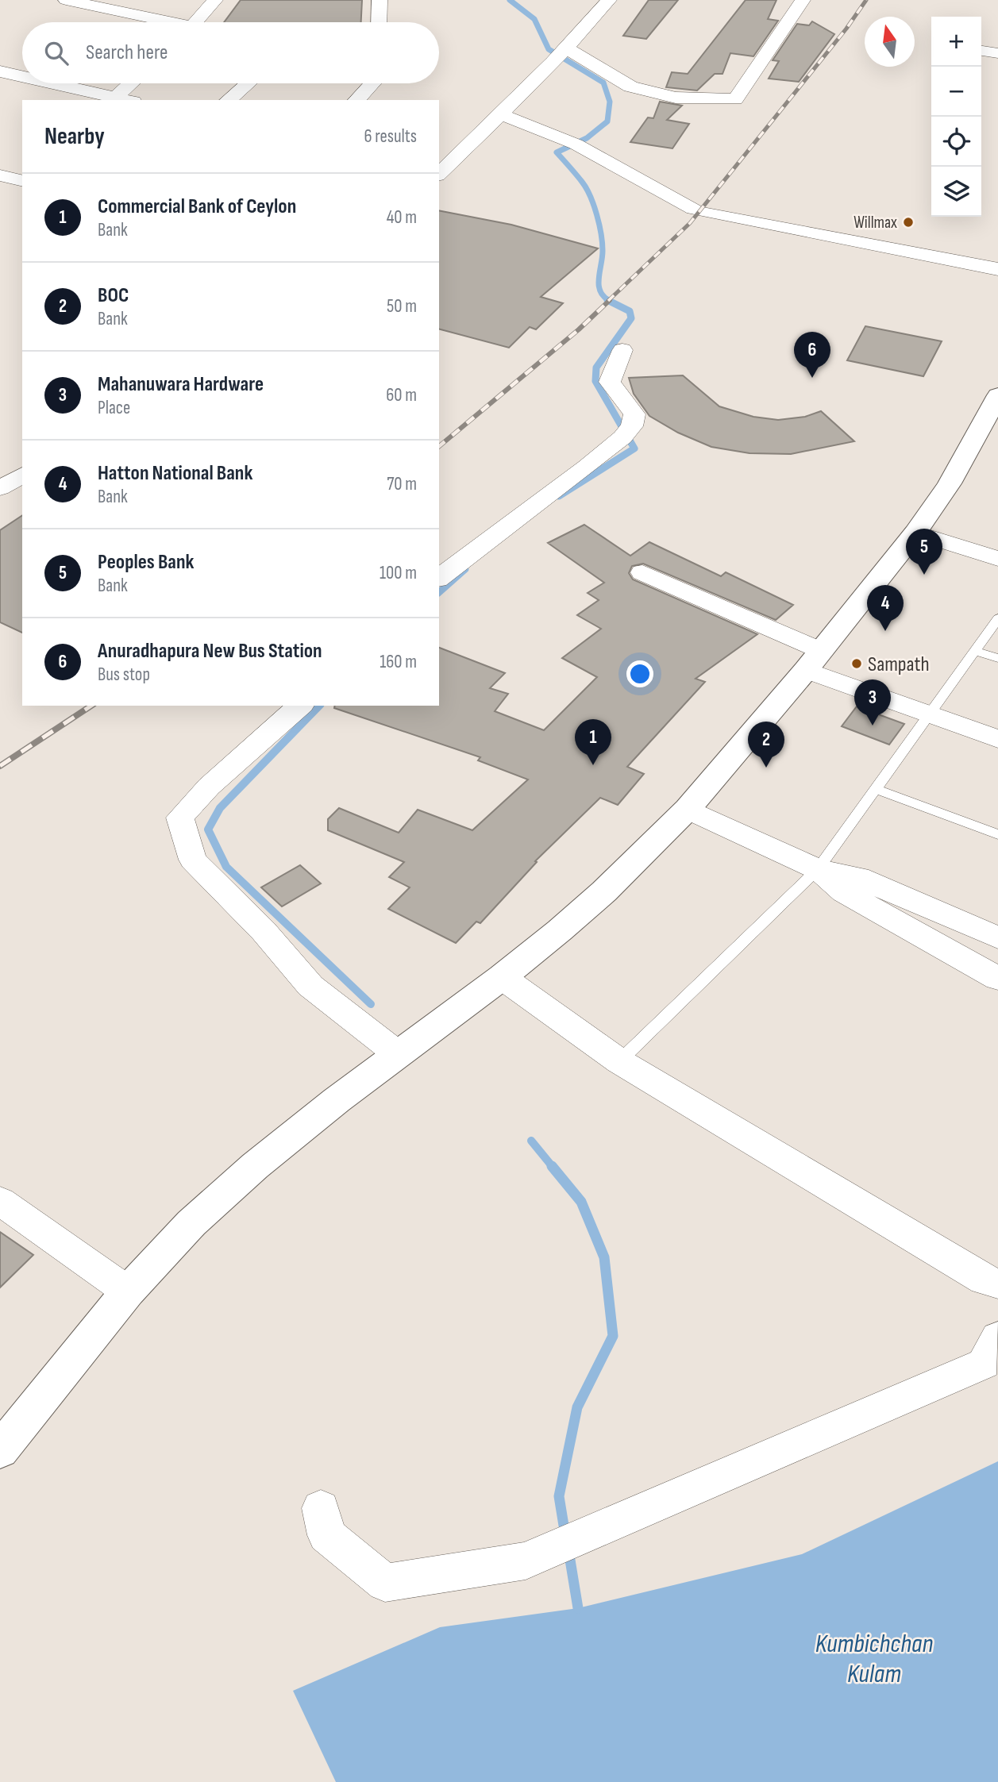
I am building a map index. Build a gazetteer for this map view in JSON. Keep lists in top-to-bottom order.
{
  "water": ["Kumbichchan Kulam"],
  "places": ["Willmax", "Sampath"],
  "north": "top",
  "page": {
    "map_buttons": ["+", "−"],
    "search": "Search here",
    "heading": ["Nearby", "6 results"],
    "list": [
      {
        "mark": "1",
        "name": "Commercial Bank of Ceylon",
        "note": "Bank",
        "value": "40 m"
      },
      {
        "mark": "2",
        "name": "BOC",
        "note": "Bank",
        "value": "50 m"
      },
      {
        "mark": "3",
        "name": "Mahanuwara Hardware",
        "note": "Place",
        "value": "60 m"
      },
      {
        "mark": "4",
        "name": "Hatton National Bank",
        "note": "Bank",
        "value": "70 m"
      },
      {
        "mark": "5",
        "name": "Peoples Bank",
        "note": "Bank",
        "value": "100 m"
      },
      {
        "mark": "6",
        "name": "Anuradhapura New Bus Station",
        "note": "Bus stop",
        "value": "160 m"
      }
    ],
    "pins": [
      "6",
      "5",
      "4",
      "3",
      "1",
      "2"
    ]
  }
}
